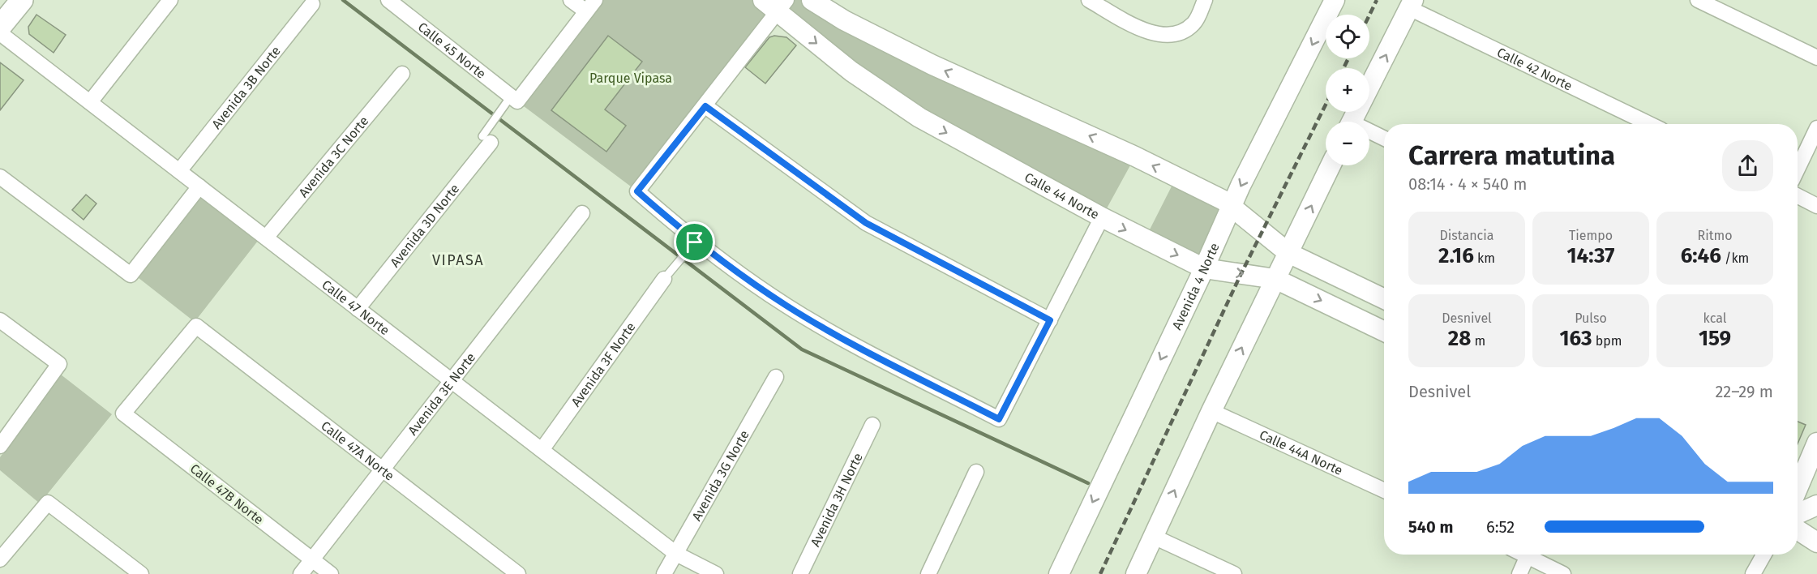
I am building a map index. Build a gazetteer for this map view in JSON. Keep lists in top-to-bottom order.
{
  "streets": {
    "main road": ["Calle 44 Norte", "Avenida 4 Norte"],
    "street": [
      "Calle 45 Norte",
      "Calle 42 Norte",
      "Avenida 3B Norte",
      "Avenida 3C Norte",
      "Avenida 3D Norte",
      "Calle 47 Norte",
      "Avenida 3F Norte",
      "Avenida 3E Norte",
      "Calle 47A Norte",
      "Calle 44A Norte",
      "Avenida 3G Norte",
      "Calle 47B Norte",
      "Avenida 3H Norte"
    ]
  },
  "crossings": [
    ["Avenida 3B Norte", "Calle 47 Norte"],
    ["Avenida 3C Norte", "Calle 47 Norte"],
    ["Calle 44 Norte", "Avenida 4 Norte"],
    ["Avenida 3D Norte", "Calle 47 Norte"],
    ["Calle 47 Norte", "Avenida 3F Norte"],
    ["Calle 47 Norte", "Avenida 3E Norte"],
    ["Calle 47 Norte", "Avenida 3G Norte"],
    ["Avenida 3E Norte", "Calle 47A Norte"],
    ["Avenida 3E Norte", "Calle 47B Norte"],
    ["Calle 47A Norte", "Calle 47B Norte"]
  ],
  "districts": ["VIPASA"],
  "parks": ["Parque Vipasa"],
  "page": {
    "map_buttons": ["+", "−"],
    "heading": ["Carrera matutina", "08:14 · 4 × 540 m"],
    "stats": [
      ["Distancia", "2.16 km"],
      ["Tiempo", "14:37"],
      ["Ritmo", "6:46 /km"],
      ["Desnivel", "28 m"],
      ["Pulso", "163 bpm"],
      ["kcal", "159"]
    ],
    "chart": ["Desnivel", "22–29 m"],
    "list": [
      {
        "name": "540 m",
        "note": "6:52"
      }
    ]
  }
}
